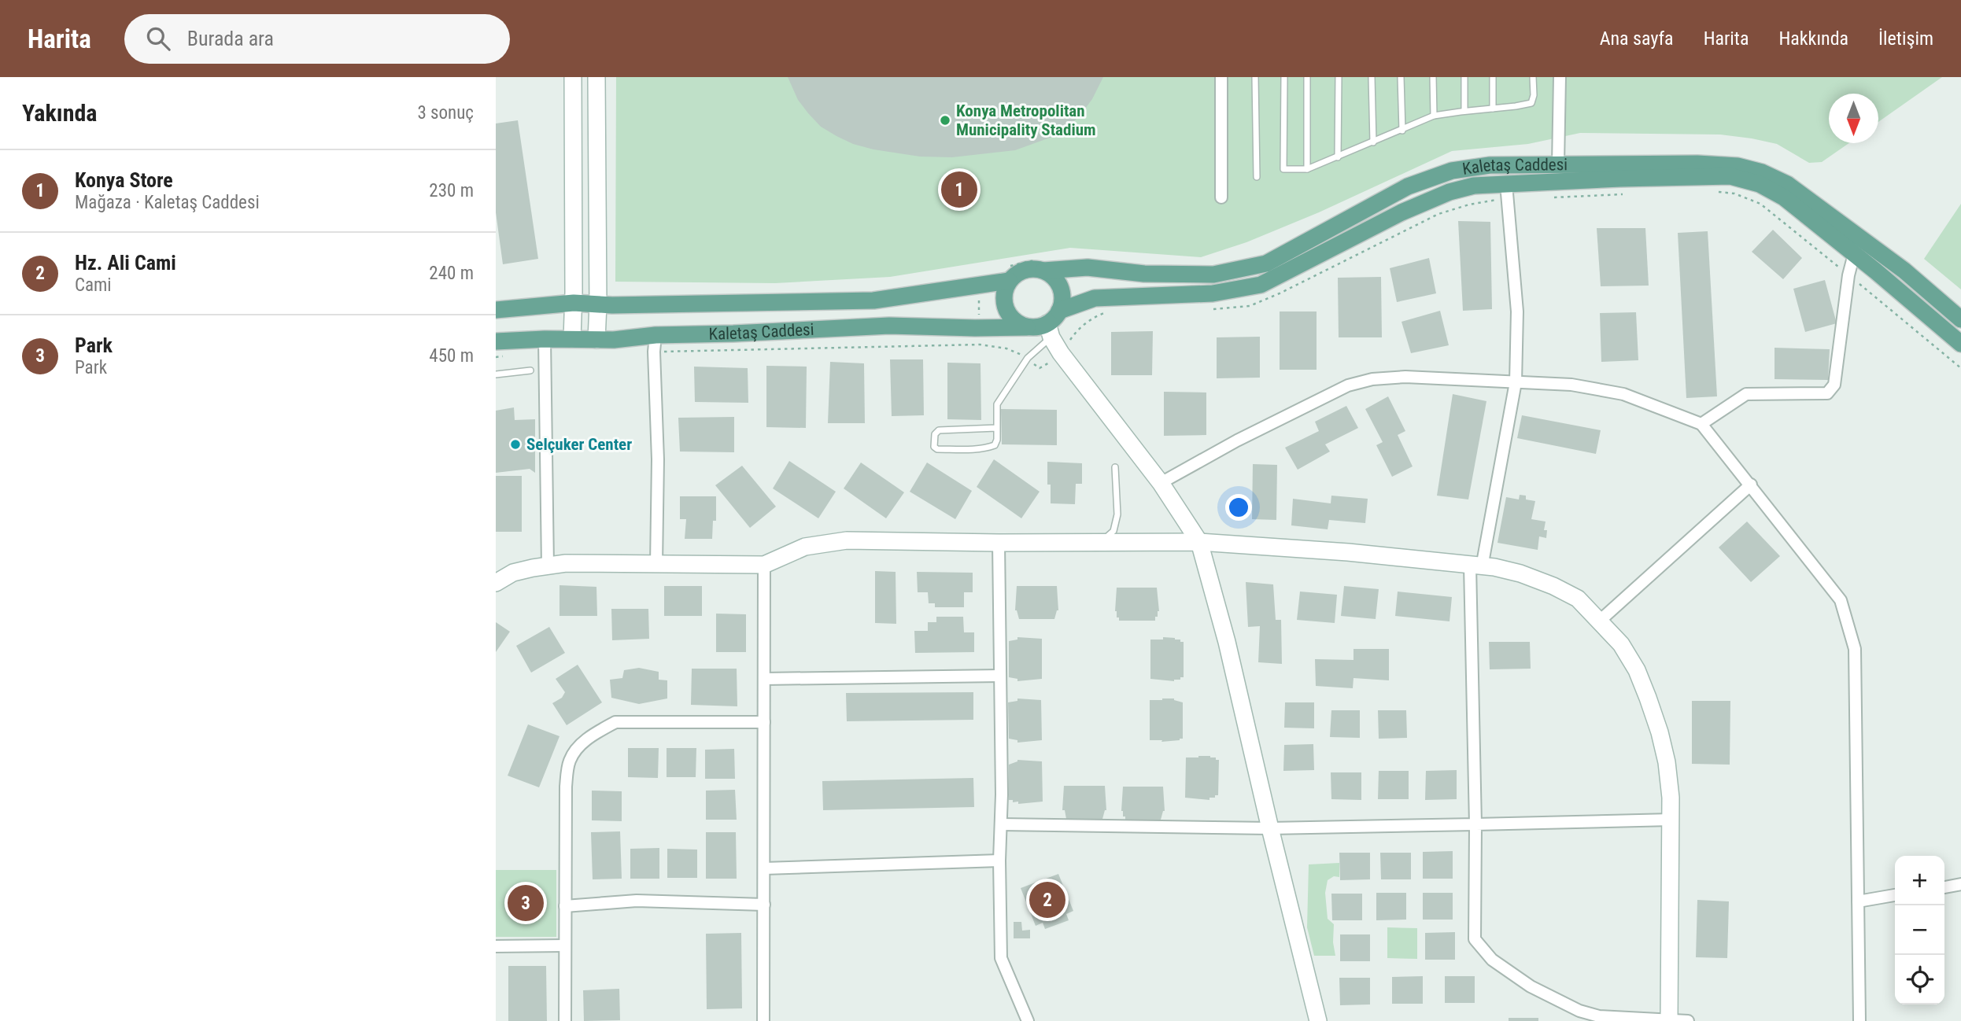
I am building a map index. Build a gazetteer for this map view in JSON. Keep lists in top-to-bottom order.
{
  "streets": {
    "main road": ["Kaletaş Caddesi"]
  },
  "places": ["Konya Metropolitan Municipality Stadium", "Selçuker Center"],
  "north": "bottom",
  "page": {
    "header": "Harita",
    "search": "Burada ara",
    "nav": [
      "Ana sayfa",
      "Harita",
      "Hakkında",
      "İletişim"
    ],
    "heading": ["Yakında", "3 sonuç"],
    "list": [
      {
        "mark": "1",
        "name": "Konya Store",
        "note": "Mağaza · Kaletaş Caddesi",
        "value": "230 m"
      },
      {
        "mark": "2",
        "name": "Hz. Ali Cami",
        "note": "Cami",
        "value": "240 m"
      },
      {
        "mark": "3",
        "name": "Park",
        "note": "Park",
        "value": "450 m"
      }
    ],
    "pins": ["1", "2", "3"],
    "map_buttons": ["+", "−"]
  }
}
